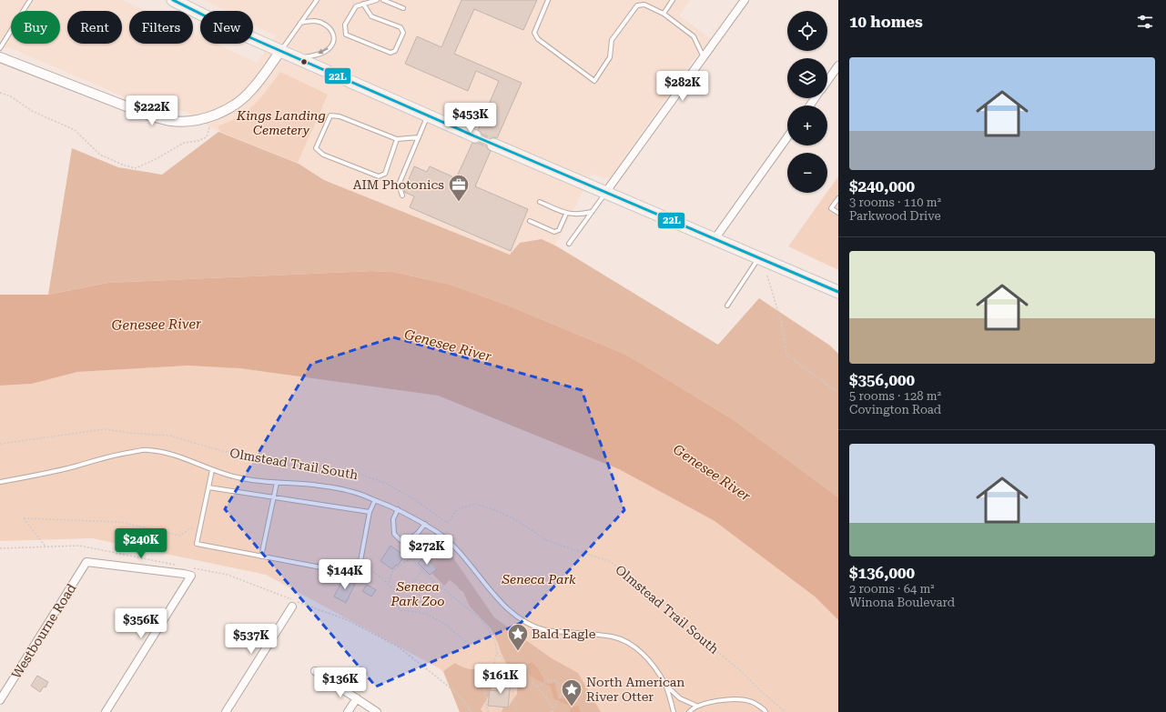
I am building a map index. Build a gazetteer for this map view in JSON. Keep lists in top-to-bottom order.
{
  "streets": {
    "street": ["Westbourne Road"],
    "path": ["Olmstead Trail South"]
  },
  "water": ["Genesee River"],
  "parks": ["Kings Landing Cemetery", "Seneca Park", "Seneca Park Zoo"],
  "places": {
    "office": ["AIM Photonics"],
    "place": ["Bald Eagle", "North American River Otter"]
  },
  "lines": ["transit line 22L"],
  "page": {
    "heading": "10 homes",
    "map_buttons": ["+", "−"],
    "chip": [
      "Buy",
      "Rent",
      "Filters",
      "New"
    ],
    "list": [
      {
        "name": "$240,000",
        "note": "3 rooms · 110 m² · Parkwood Drive"
      },
      {
        "name": "$356,000",
        "note": "5 rooms · 128 m² · Covington Road"
      },
      {
        "name": "$136,000",
        "note": "2 rooms · 64 m² · Winona Boulevard"
      }
    ],
    "price": [
      "$282K",
      "$222K",
      "$453K",
      "$240K",
      "$272K",
      "$144K",
      "$356K",
      "$537K",
      "$161K",
      "$136K"
    ]
  }
}
